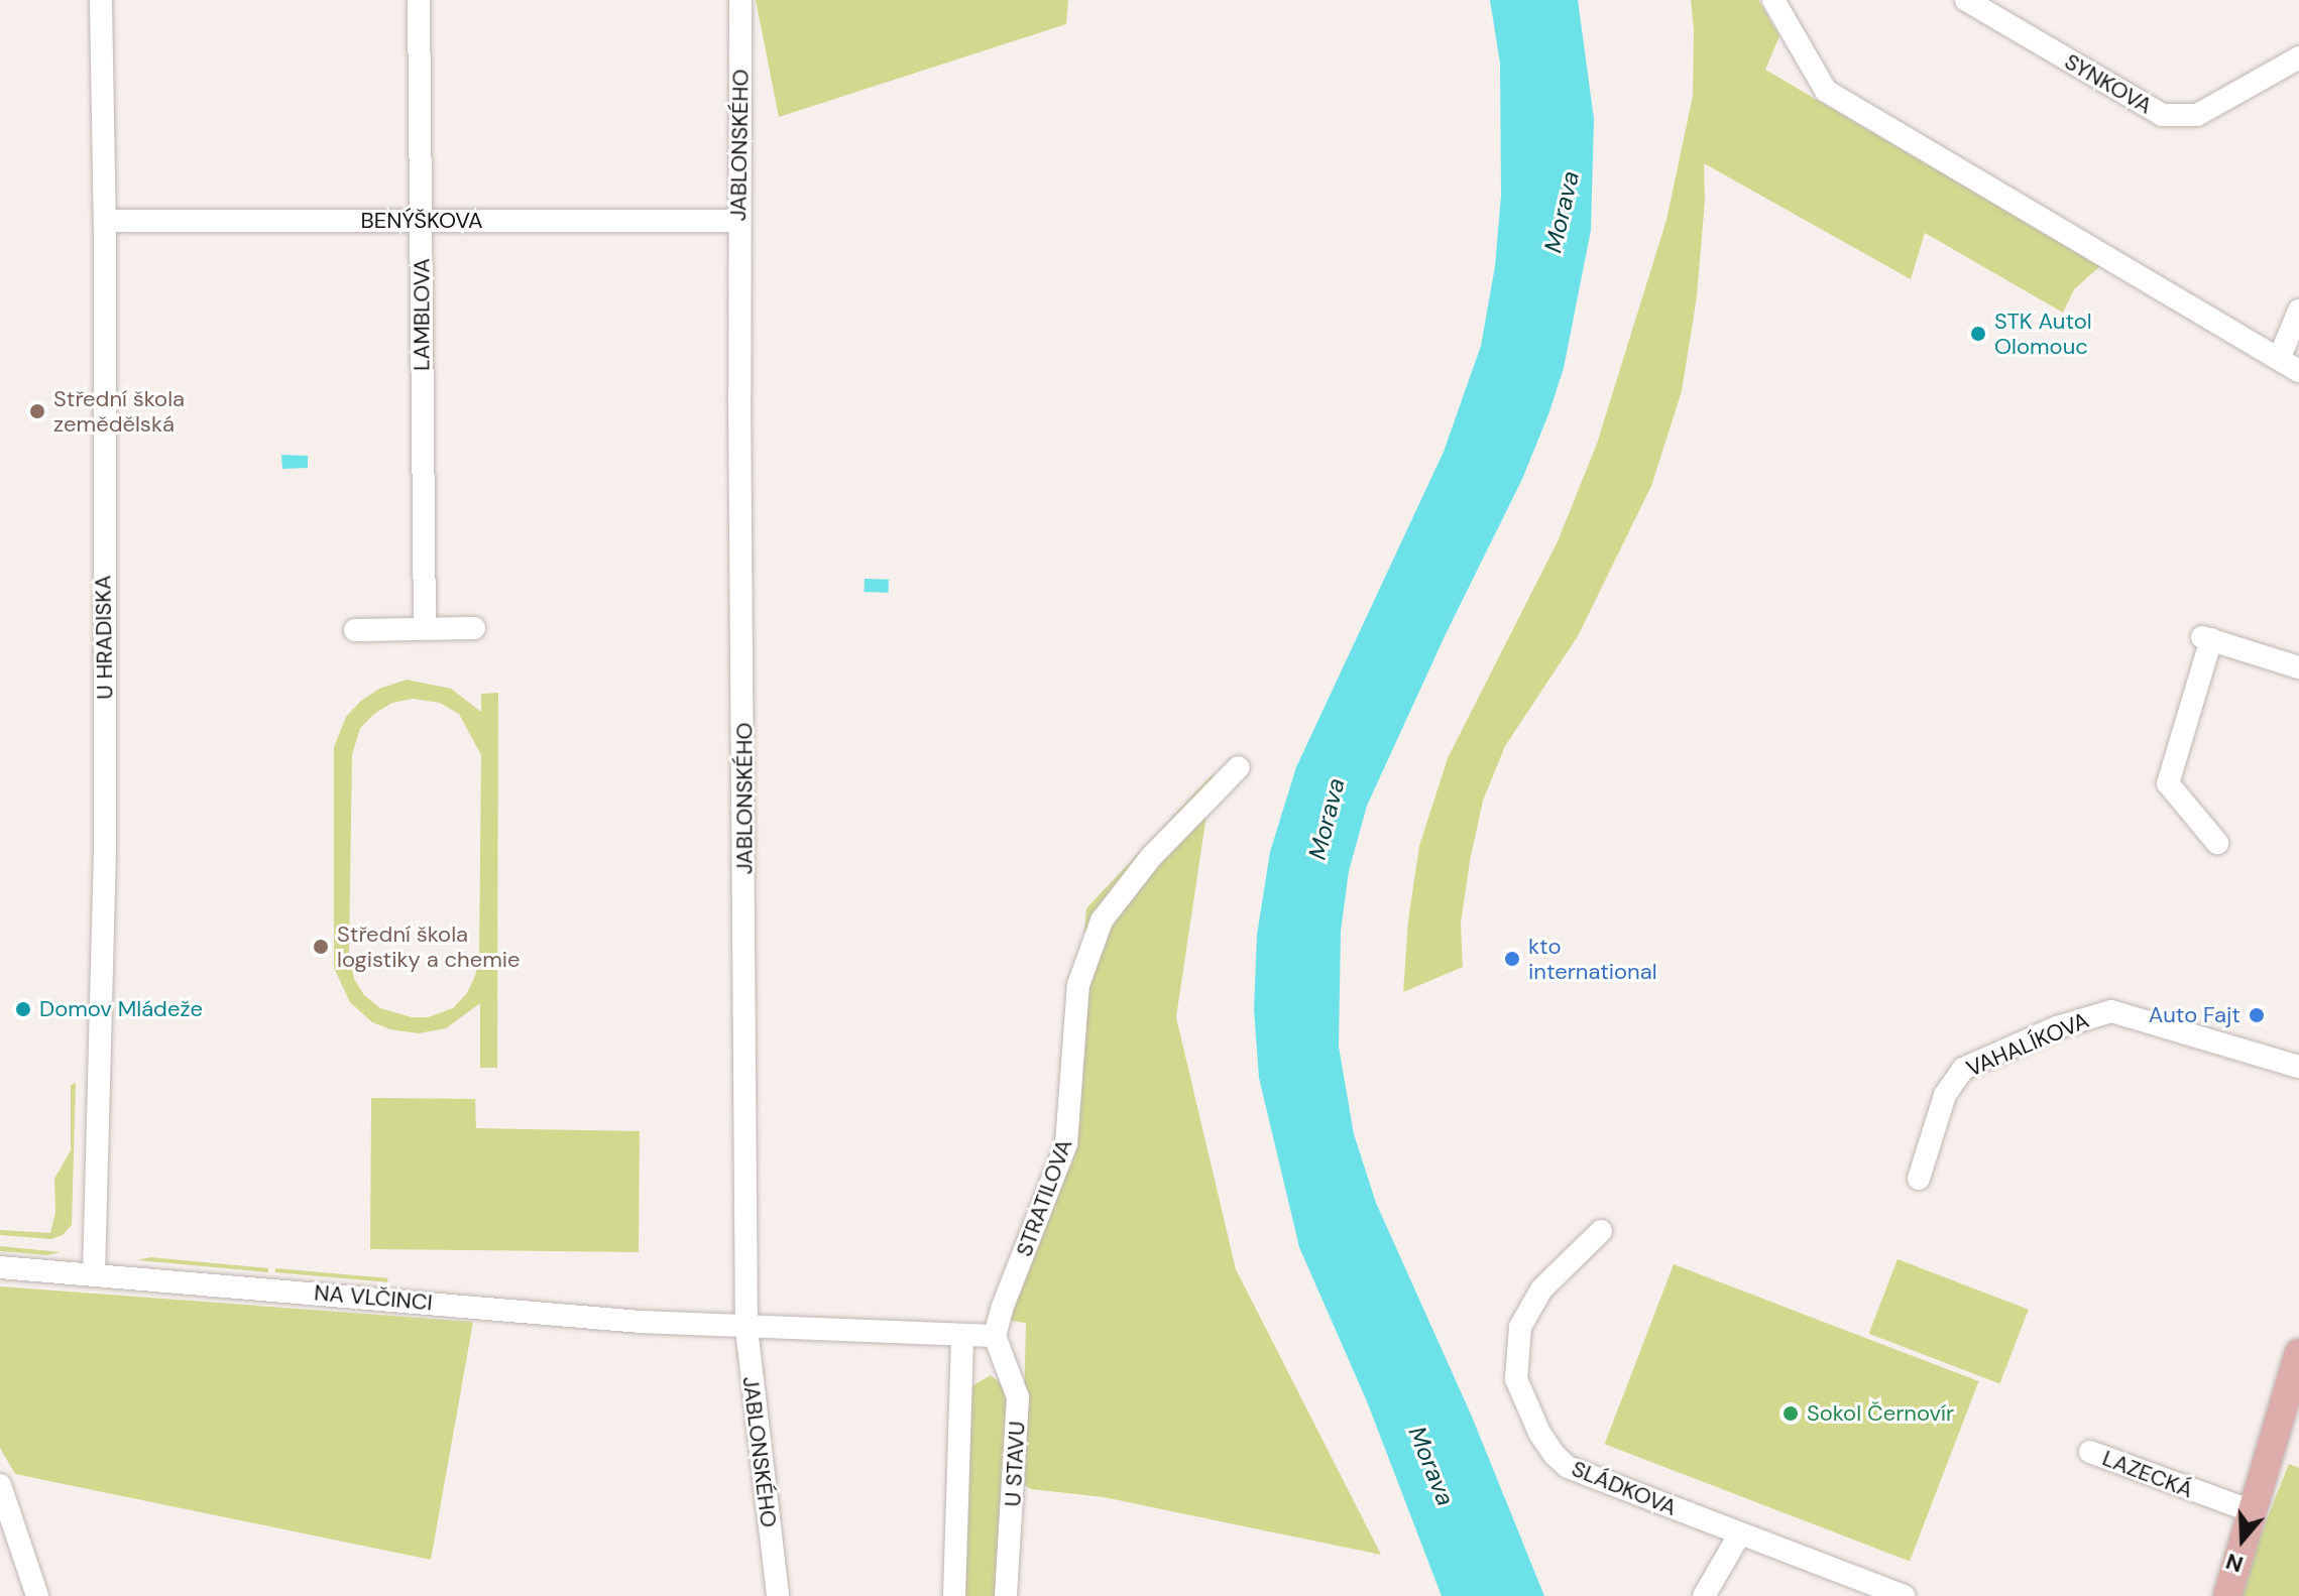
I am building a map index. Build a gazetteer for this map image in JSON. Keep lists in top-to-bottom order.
{
  "streets": {
    "street": [
      "SYNKOVA",
      "JABLONSKÉHO",
      "BENÝŠKOVA",
      "LAMBLOVA",
      "U HRADISKA",
      "VAHALÍKOVA",
      "STRATILOVA",
      "NA VLČINCI",
      "U STAVU",
      "LAZECKÁ",
      "SLÁDKOVA"
    ]
  },
  "crossings": [
    ["JABLONSKÉHO", "BENÝŠKOVA"],
    ["JABLONSKÉHO", "NA VLČINCI"],
    ["BENÝŠKOVA", "LAMBLOVA"],
    ["BENÝŠKOVA", "U HRADISKA"],
    ["U HRADISKA", "NA VLČINCI"],
    ["STRATILOVA", "U STAVU"]
  ],
  "water": ["Morava"],
  "places": [
    "STK Autol Olomouc",
    "Střední škola zemědělská",
    "Střední škola logistiky a chemie",
    "kto international",
    "Domov Mládeže",
    "Auto Fajt",
    "Sokol Černovír"
  ],
  "north": "bottom"
}
